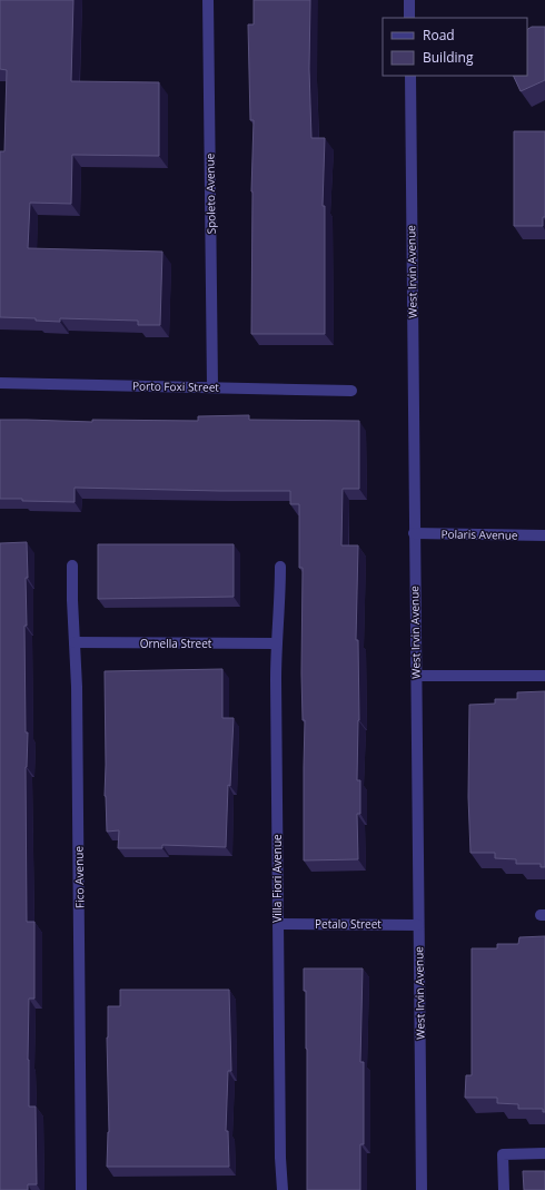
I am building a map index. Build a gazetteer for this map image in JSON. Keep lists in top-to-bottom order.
{
  "streets": {
    "street": [
      "Spoleto Avenue",
      "West Irvin Avenue",
      "Porto Foxi Street",
      "Polaris Avenue",
      "Ornella Street",
      "Fico Avenue",
      "Villa Fiori Avenue",
      "Petalo Street"
    ]
  },
  "crossings": [
    ["Spoleto Avenue", "Porto Foxi Street"],
    ["West Irvin Avenue", "Polaris Avenue"],
    ["West Irvin Avenue", "Petalo Street"],
    ["Ornella Street", "Fico Avenue"],
    ["Ornella Street", "Villa Fiori Avenue"],
    ["Villa Fiori Avenue", "Petalo Street"]
  ],
  "legend": ["Road", "Building"]
}
